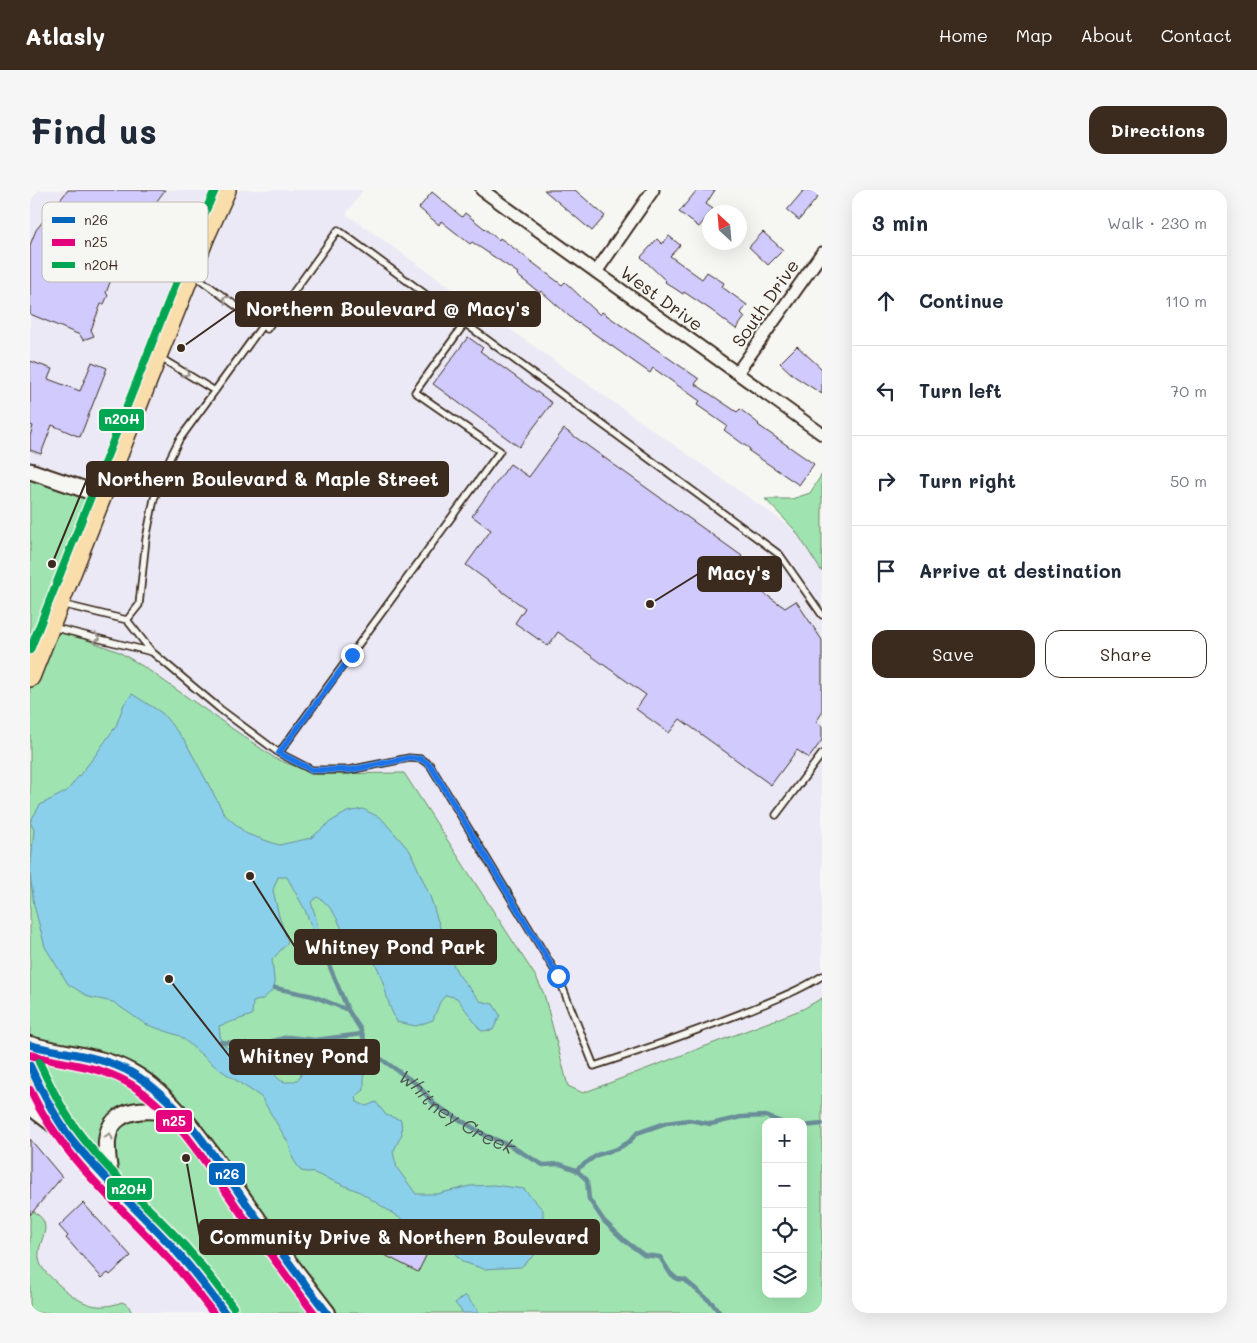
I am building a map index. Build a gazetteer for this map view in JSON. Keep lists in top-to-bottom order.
{
  "streets": {
    "street": ["West Drive", "South Drive"]
  },
  "crossings": [
    ["West Drive", "South Drive"]
  ],
  "water": ["Whitney Creek"],
  "places": [
    "Northern Boulevard @ Macy's",
    "Northern Boulevard & Maple Street",
    "Macy's",
    "Whitney Pond Park",
    "Whitney Pond",
    "Community Drive & Northern Boulevard"
  ],
  "lines": ["transit line n20H", "transit line n26", "transit line n25"],
  "legend": ["n26", "n25", "n20H"],
  "north": "top left",
  "page": {
    "header": "Atlasly",
    "nav": [
      "Home",
      "Map",
      "About",
      "Contact"
    ],
    "buttons": [
      "Directions",
      ["Save", "Share"]
    ],
    "title": "Find us",
    "heading": ["3 min", "Walk · 230 m"],
    "list": [
      ["Continue", "110 m"],
      ["Turn left", "70 m"],
      ["Turn right", "50 m"],
      "Arrive at destination"
    ],
    "map_buttons": ["+", "−"]
  }
}
